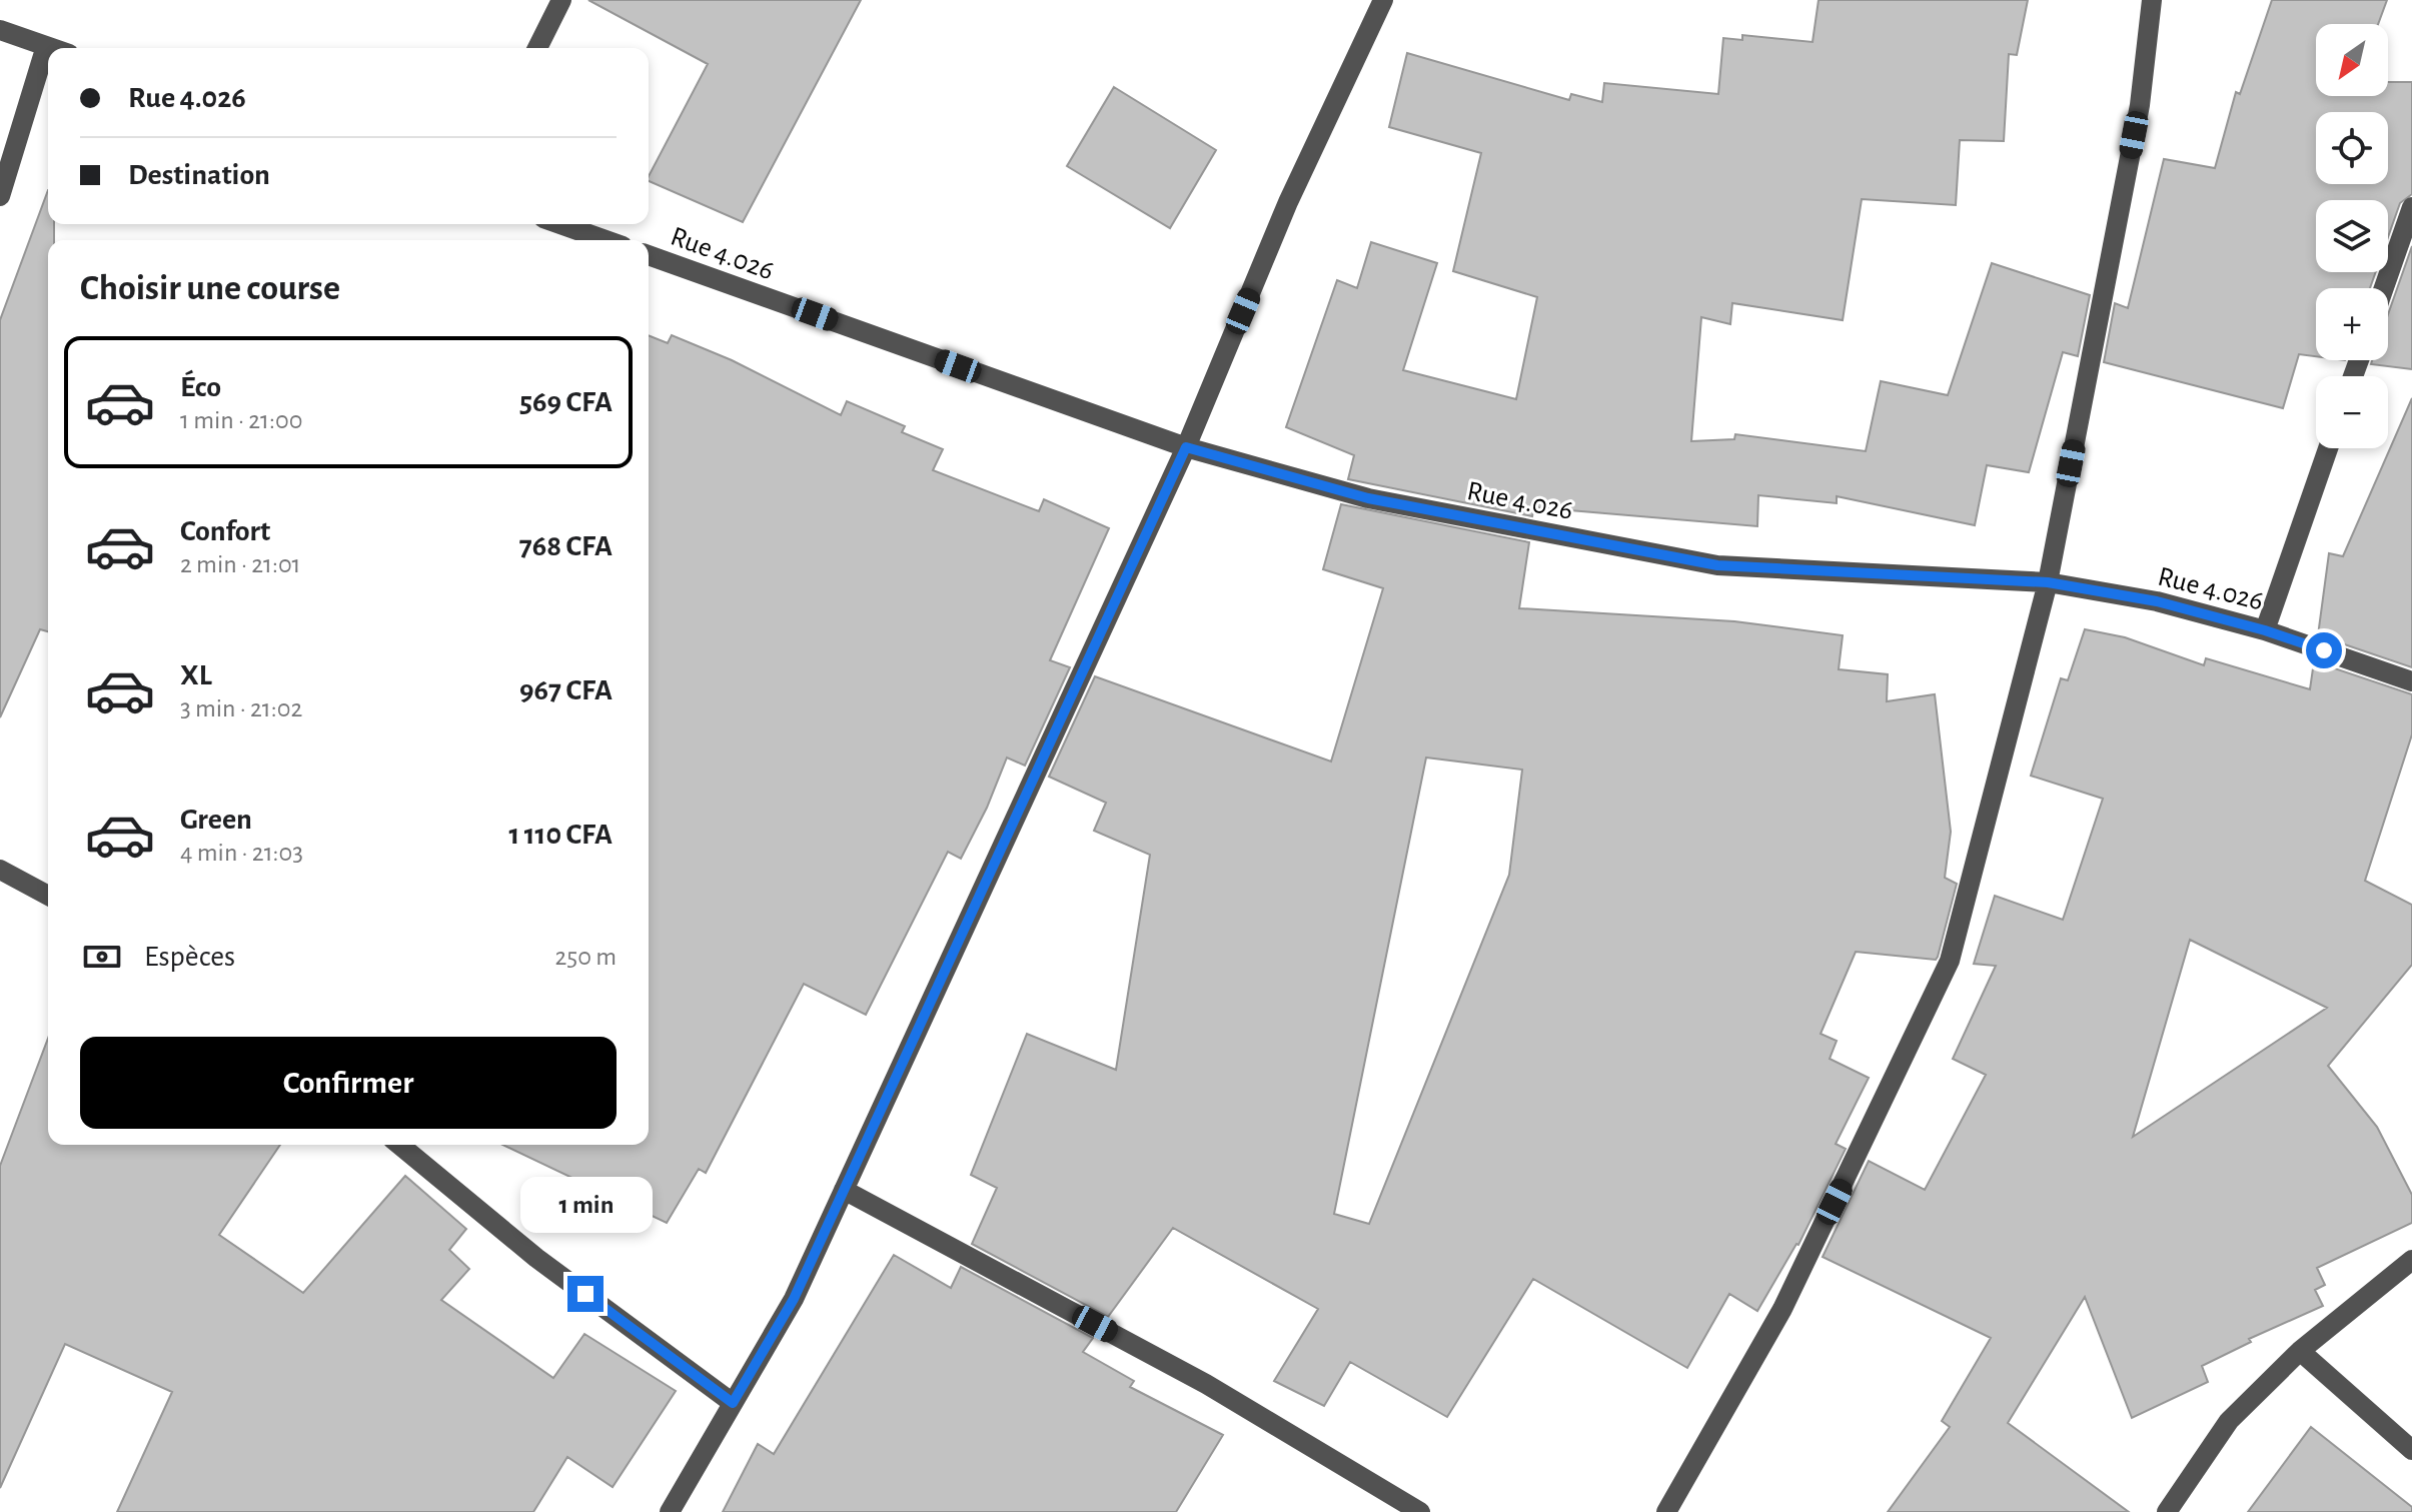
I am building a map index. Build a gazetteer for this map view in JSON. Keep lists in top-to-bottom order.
{
  "streets": {
    "street": ["Rue 4.026"]
  },
  "north": "bottom left",
  "page": {
    "map_buttons": ["+", "−"],
    "banner": ["Rue 4.026", "Destination"],
    "heading": "Choisir une course",
    "list": [
      {
        "name": "Éco",
        "note": "1 min · 21:00",
        "value": "569 CFA"
      },
      {
        "name": "Confort",
        "note": "2 min · 21:01",
        "value": "768 CFA"
      },
      {
        "name": "XL",
        "note": "3 min · 21:02",
        "value": "967 CFA"
      },
      {
        "name": "Green",
        "note": "4 min · 21:03",
        "value": "1 110 CFA"
      }
    ],
    "pay": ["Espèces", "250 m"],
    "buttons": "Confirmer",
    "bubble": "1 min"
  }
}
